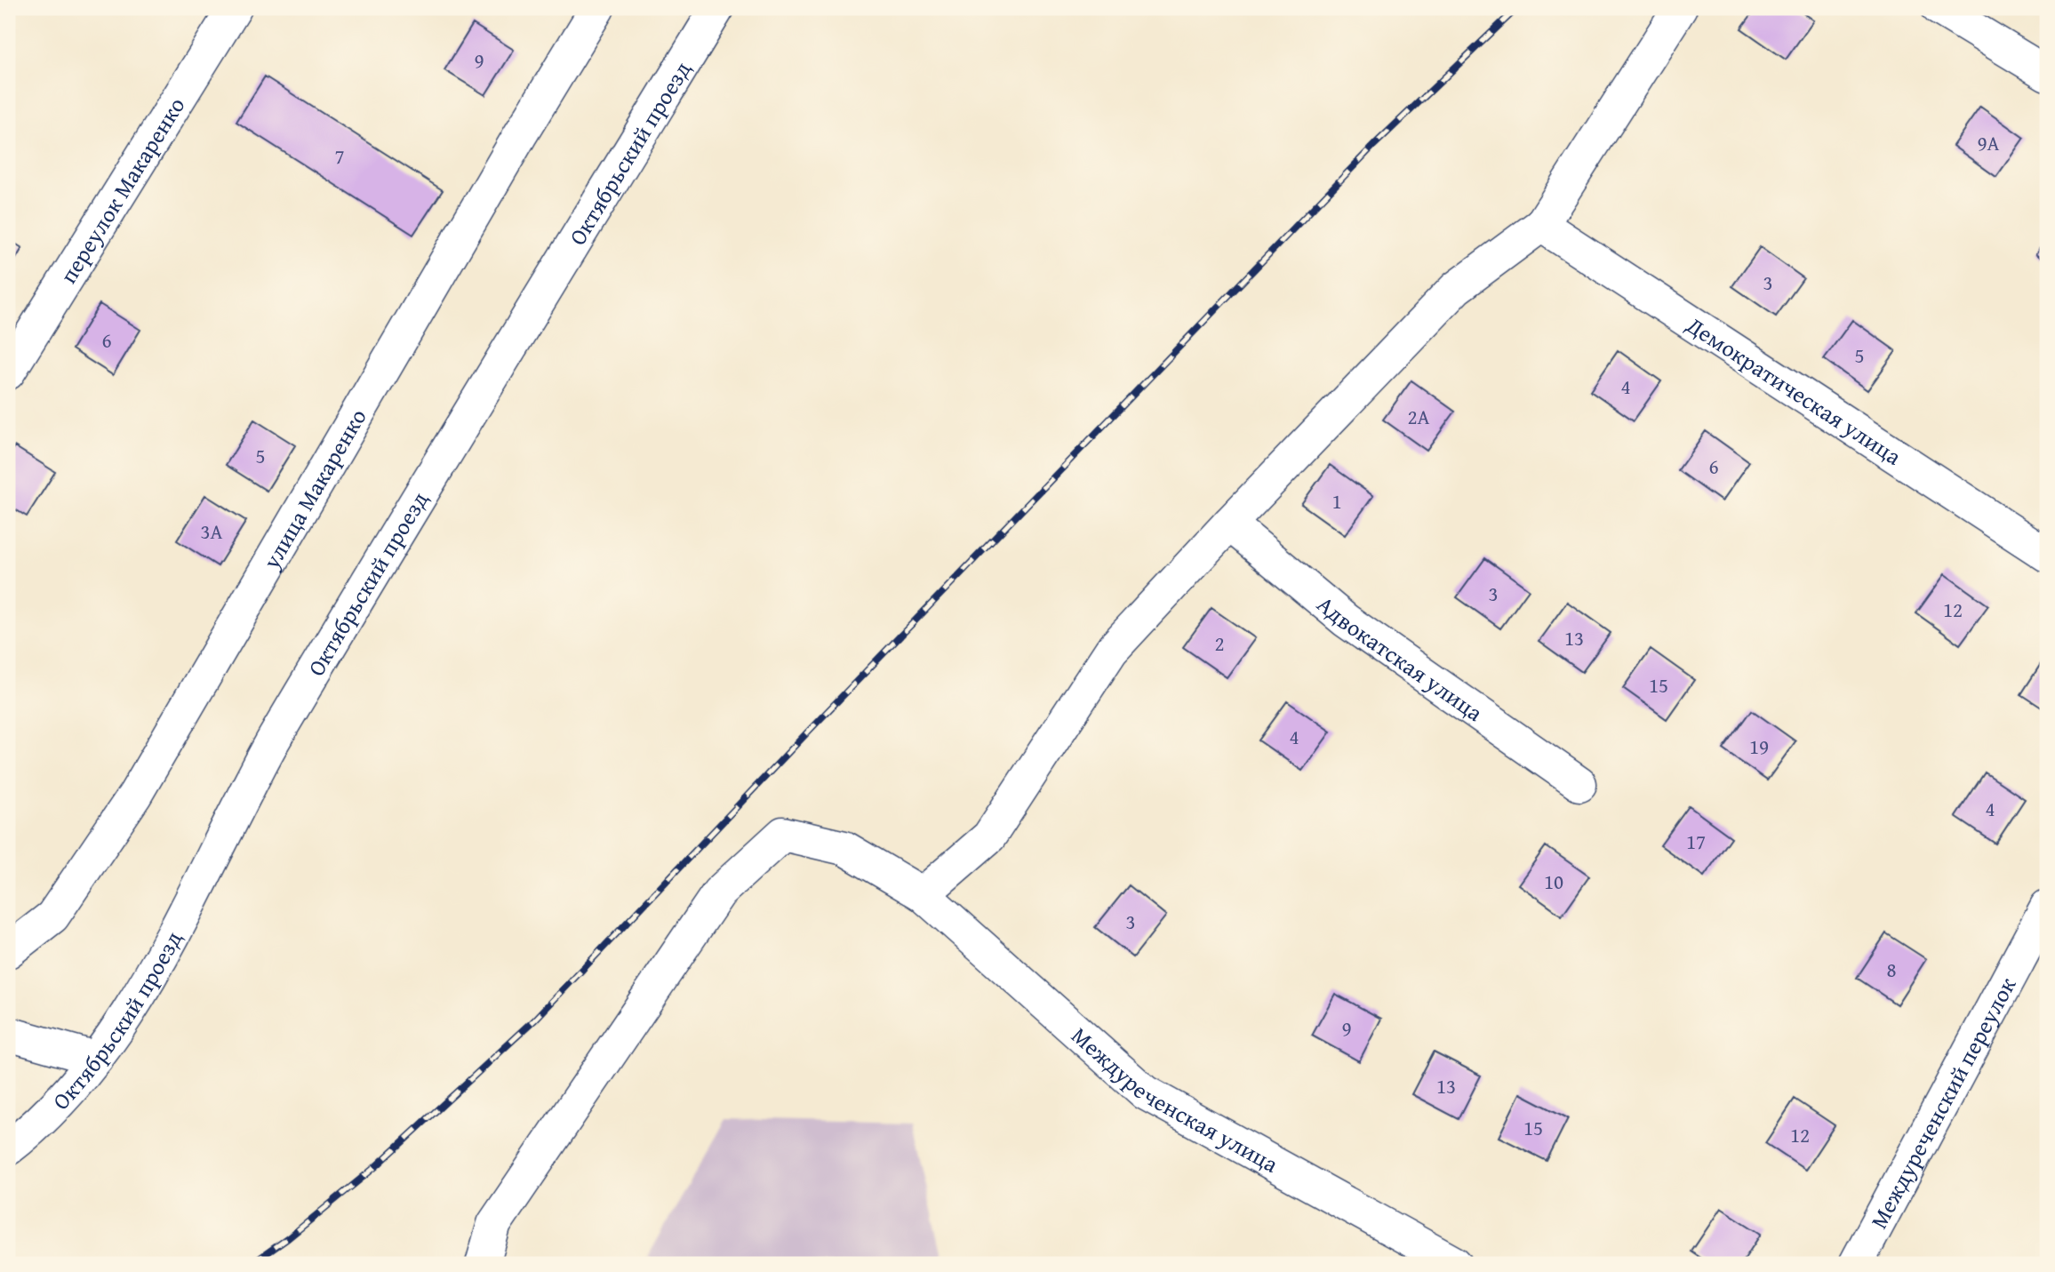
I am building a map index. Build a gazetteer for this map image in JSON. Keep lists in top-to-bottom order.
{
  "streets": {
    "street": [
      "Октябрьский проезд",
      "переулок Макаренко",
      "Демократическая улица",
      "улица Макаренко",
      "Адвокатская улица",
      "Междуреченская улица",
      "Междуреченский переулок"
    ]
  },
  "house_numbers": [
    "9",
    "9А",
    "7",
    "3",
    "6",
    "5",
    "4",
    "2А",
    "5",
    "6",
    "1",
    "3А",
    "3",
    "12",
    "13",
    "2",
    "15",
    "4",
    "19",
    "4",
    "17",
    "10",
    "3",
    "8",
    "9",
    "13",
    "15",
    "12"
  ]
}
